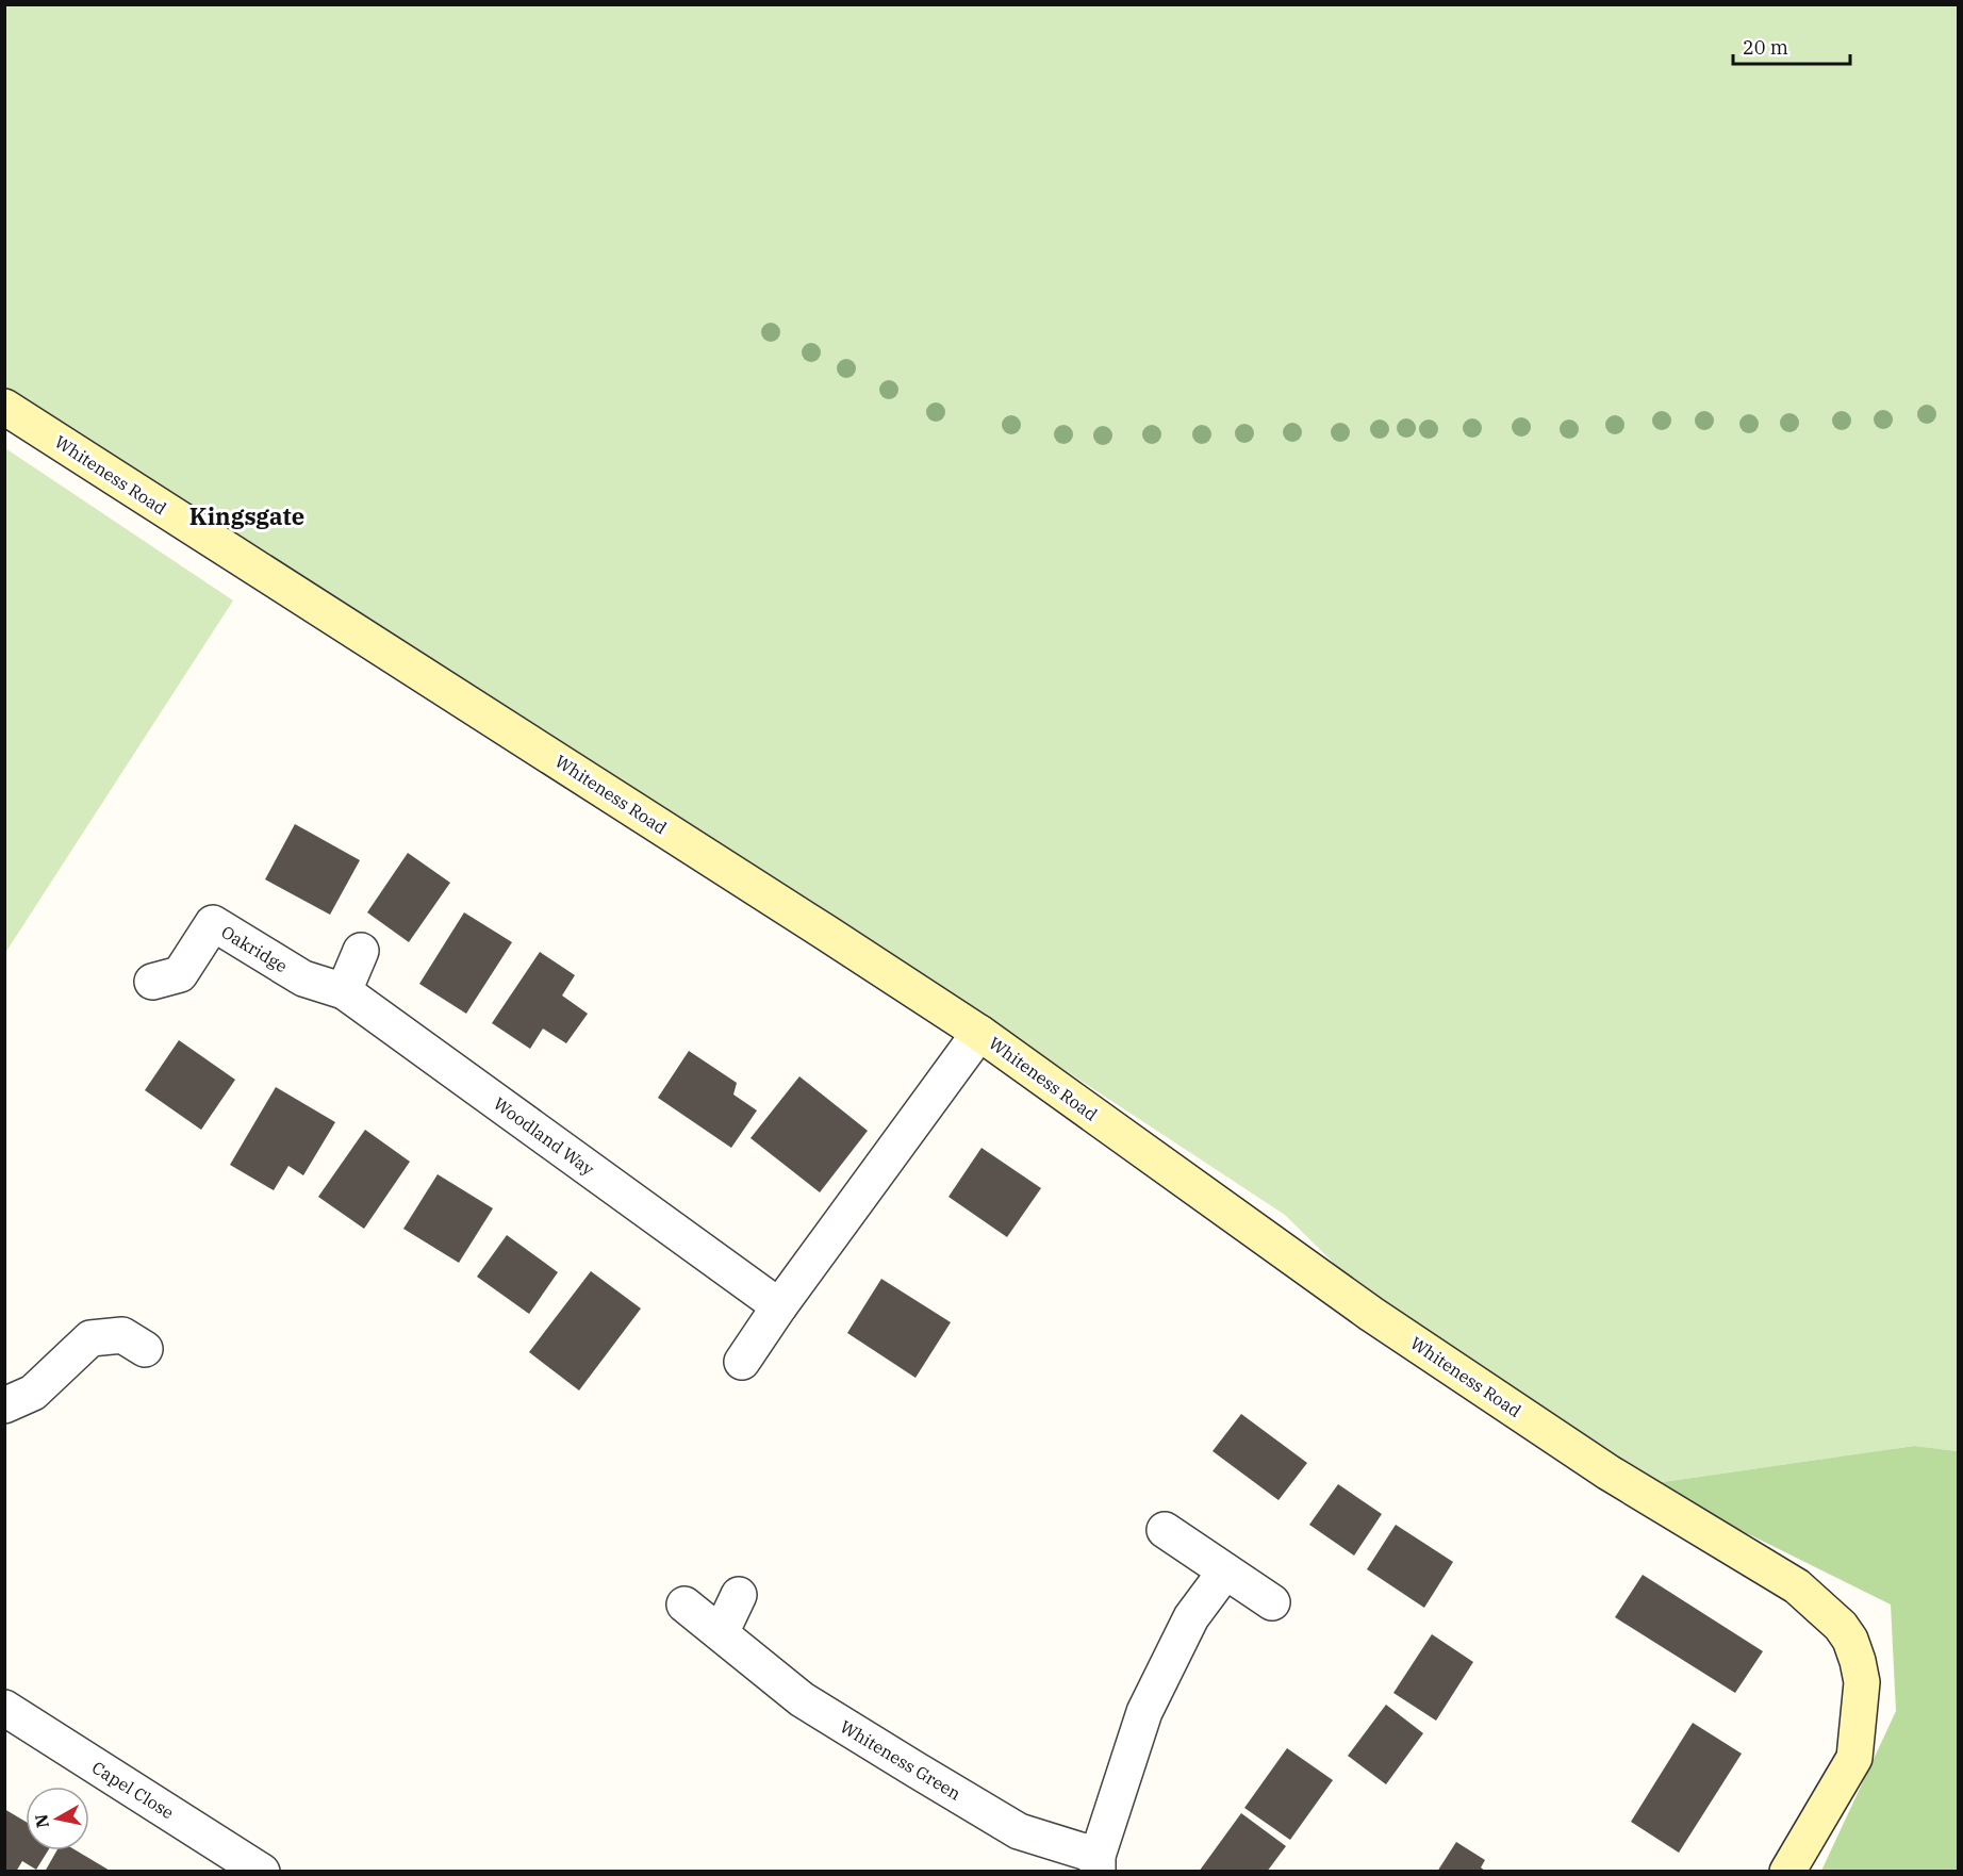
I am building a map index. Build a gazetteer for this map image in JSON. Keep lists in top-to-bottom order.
{
  "streets": {
    "main road": ["Whiteness Road"],
    "street": [
      "Oakridge",
      "Woodland Way",
      "Whiteness Green",
      "Capel Close"
    ]
  },
  "crossings": [
    ["Oakridge", "Woodland Way"]
  ],
  "districts": ["Kingsgate"],
  "scale_bar": "20 m",
  "north": "left"
}
